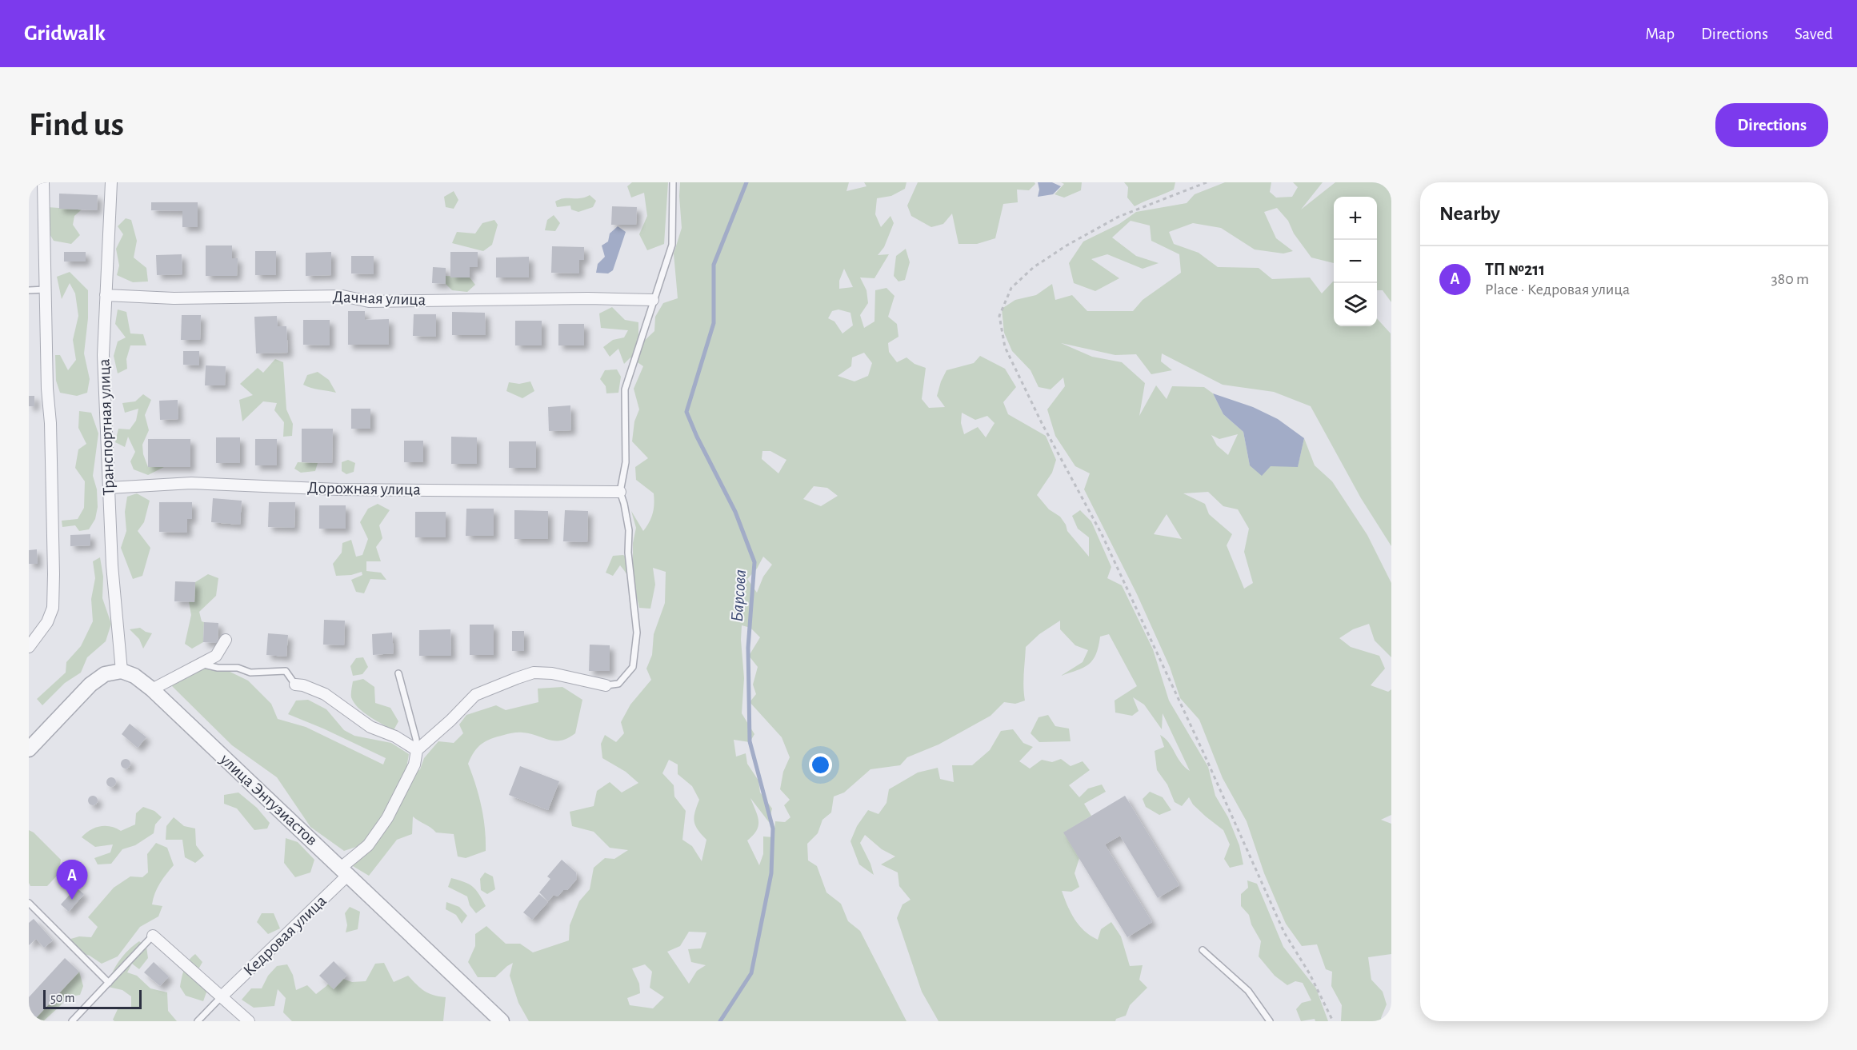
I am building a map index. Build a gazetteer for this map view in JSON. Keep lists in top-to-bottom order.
{
  "streets": {
    "street": [
      "Дачная улица",
      "Транспортная улица",
      "Дорожная улица",
      "улица Энтузиастов",
      "Кедровая улица"
    ]
  },
  "crossings": [
    ["Дачная улица", "Транспортная улица"],
    ["Транспортная улица", "Дорожная улица"],
    ["Транспортная улица", "улица Энтузиастов"],
    ["улица Энтузиастов", "Кедровая улица"]
  ],
  "water": ["Барсова"],
  "scale_bar": "50 m",
  "page": {
    "header": "Gridwalk",
    "nav": ["Map", "Directions", "Saved"],
    "buttons": "Directions",
    "title": "Find us",
    "heading": "Nearby",
    "map_buttons": ["+", "−"],
    "list": [
      {
        "mark": "A",
        "name": "ТП №211",
        "note": "Place · Кедровая улица",
        "value": "380 m"
      }
    ],
    "pins": "A",
    "scale": "50 m"
  }
}
